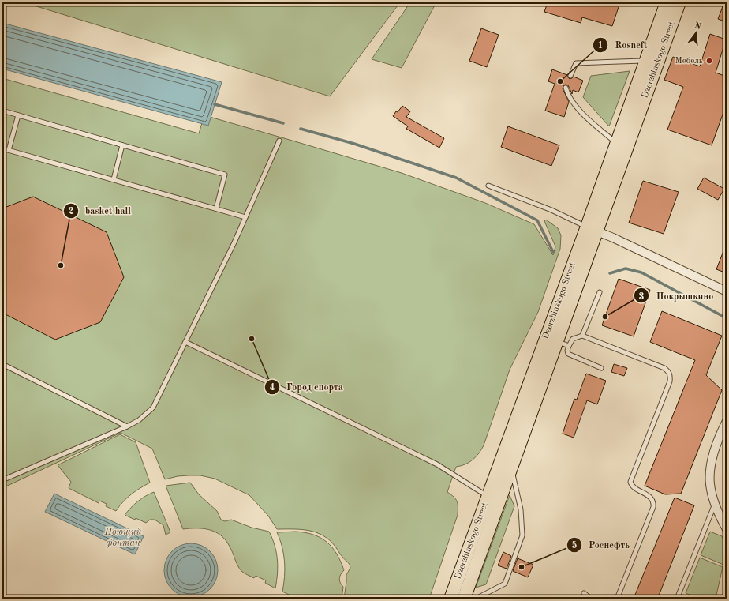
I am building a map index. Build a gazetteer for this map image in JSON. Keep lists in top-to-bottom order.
{
  "streets": {
    "main road": ["Dzerzhinskogo Street"]
  },
  "water": ["Поющий фонтан"],
  "places": [
    "Мебель",
    "Rosneft",
    "basket hall",
    "Покрышкино",
    "Город спорта",
    "Роснефть"
  ],
  "north": "top"
}
